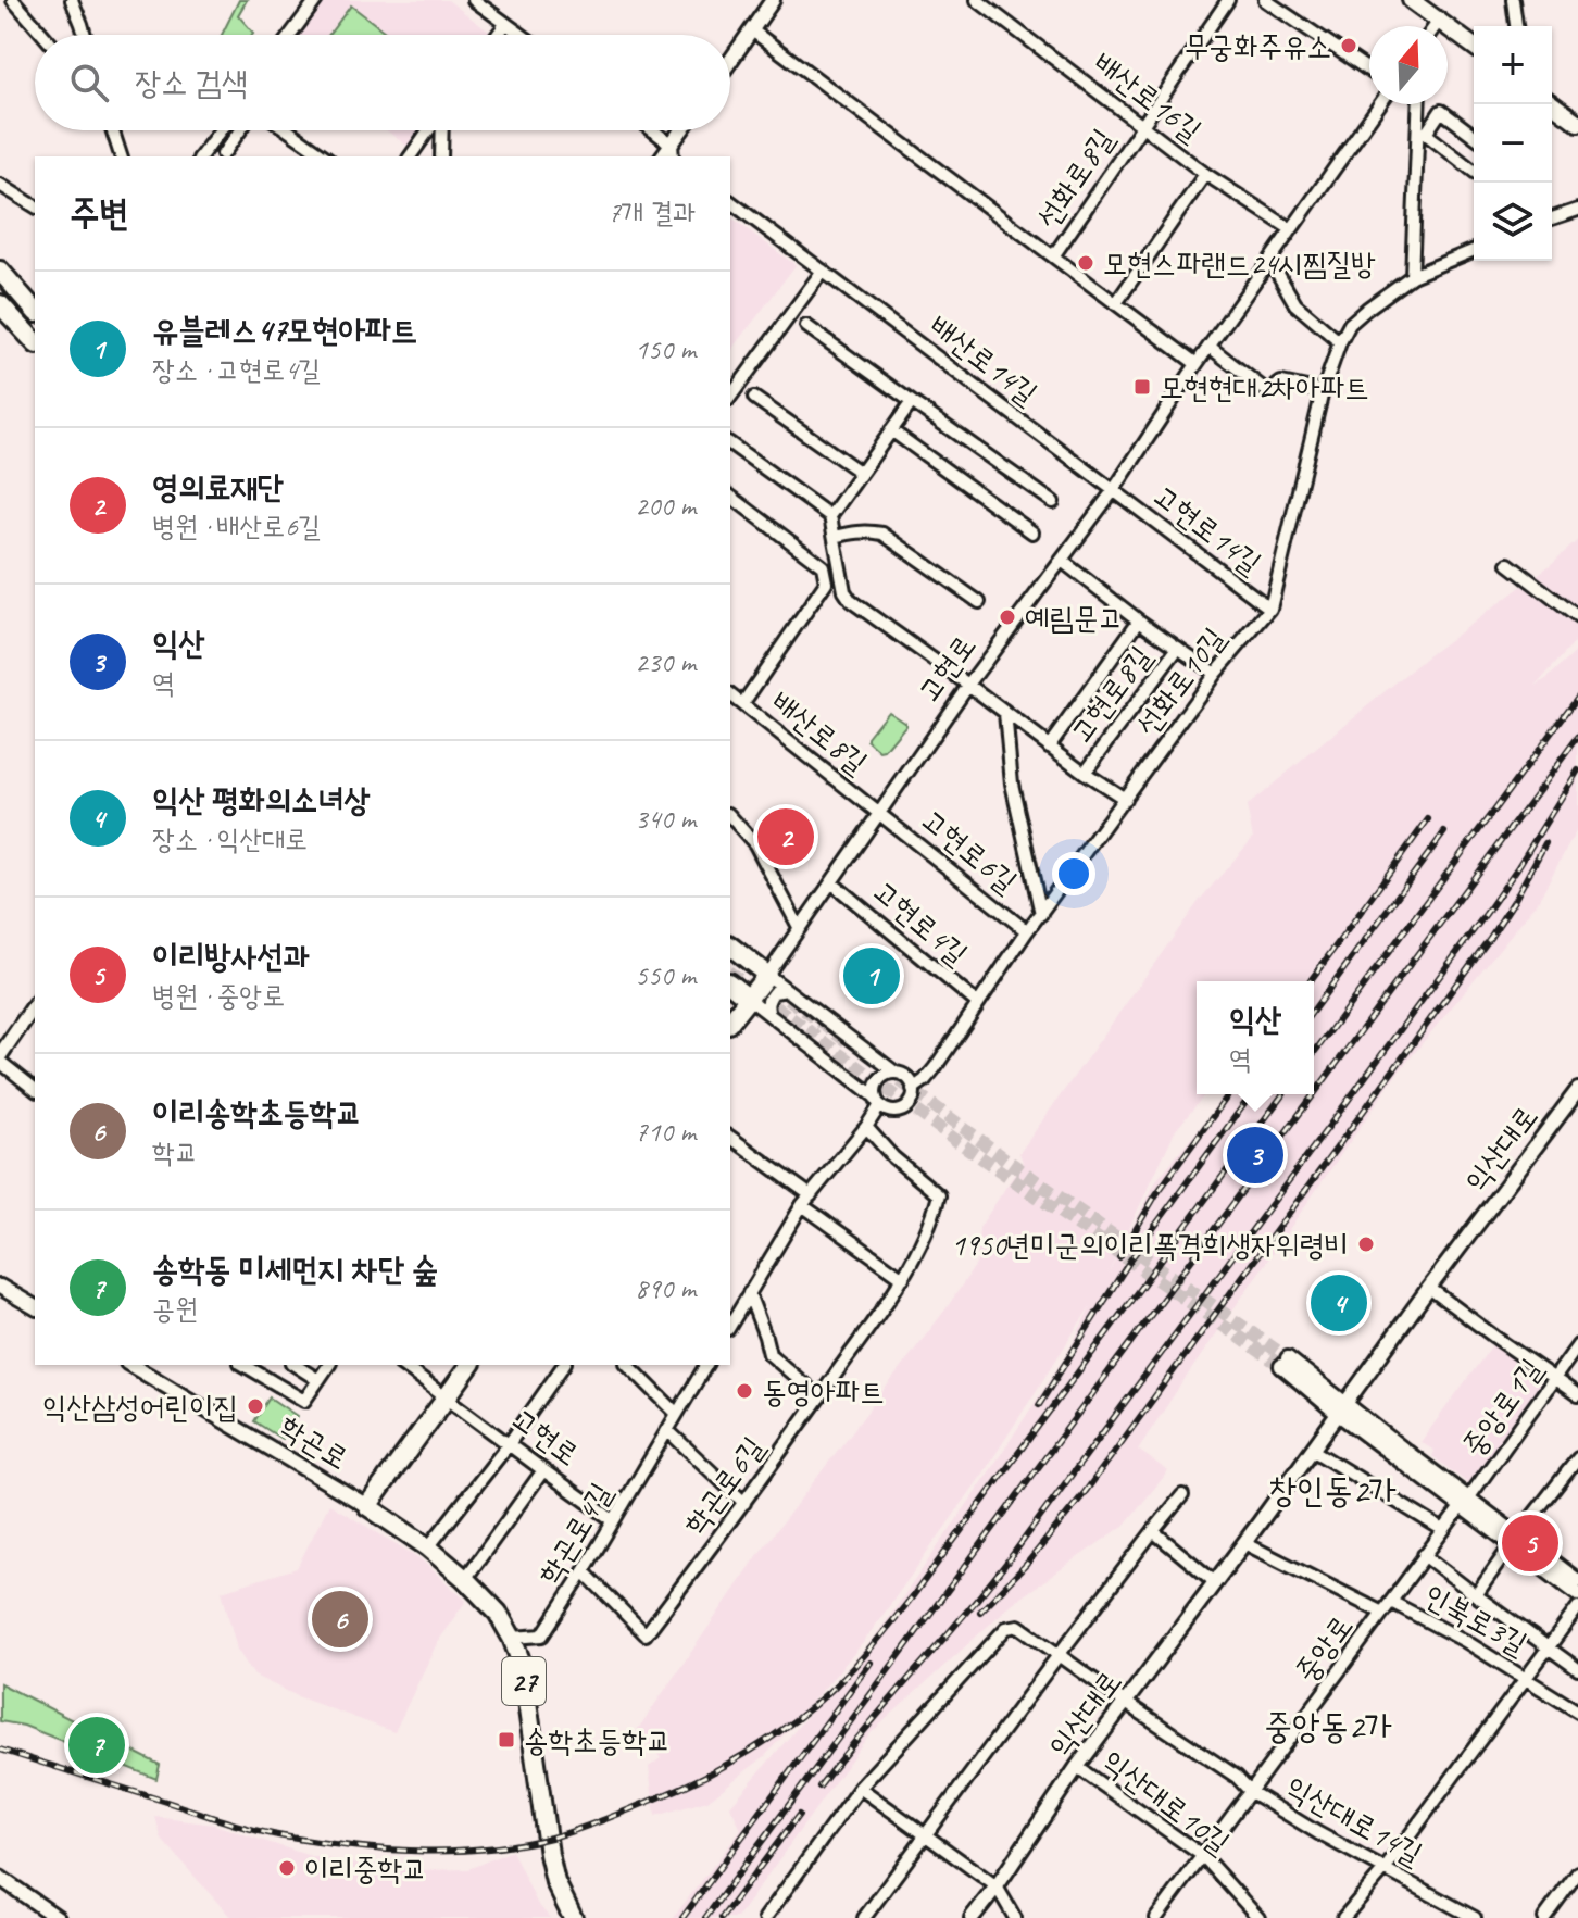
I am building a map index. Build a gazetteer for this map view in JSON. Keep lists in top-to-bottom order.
{
  "streets": {
    "main road": ["고현로", "학곤로", "27"],
    "street": [
      "배산로16길",
      "선화로8길",
      "배산로14길",
      "고현로14길",
      "선화로10길",
      "고현로8길",
      "배산로8길",
      "고현로6길",
      "고현로4길",
      "익산대로",
      "중앙로1길",
      "학곤로6길",
      "학곤로4길",
      "인북로3길",
      "중앙로",
      "익산대로10길",
      "익산대로14길"
    ]
  },
  "crossings": [
    ["배산로16길", "선화로8길"],
    ["배산로16길", "고현로"],
    ["배산로14길", "고현로14길"],
    ["배산로14길", "고현로"],
    ["고현로14길", "고현로"],
    ["고현로14길", "선화로10길"],
    ["고현로", "고현로8길"],
    ["고현로", "배산로8길"],
    ["고현로", "고현로6길"],
    ["고현로", "고현로4길"],
    ["고현로", "학곤로4길"],
    ["선화로10길", "고현로8길"],
    ["선화로10길", "고현로6길"],
    ["선화로10길", "고현로4길"],
    ["배산로8길", "고현로6길"],
    ["익산대로", "익산대로10길"],
    ["익산대로", "익산대로14길"],
    ["중앙로1길", "중앙로"],
    ["학곤로", "학곤로4길"],
    ["학곤로6길", "학곤로4길"],
    ["인북로3길", "중앙로"],
    ["중앙로", "익산대로10길"],
    ["중앙로", "익산대로14길"]
  ],
  "districts": ["창인동2가", "중앙동2가"],
  "places": {
    "other": [
      "무궁화주유소",
      "모현스파랜드24시찜질방",
      "예림문고",
      "1950년미군의이리폭격희생자위령비",
      "동영아파트",
      "익산삼성어린이집",
      "이리중학교"
    ],
    "transit": ["모현현대2차아파트", "송학초등학교"]
  },
  "north": "top",
  "page": {
    "map_buttons": ["+", "−"],
    "search": "장소 검색",
    "heading": ["주변", "7개 결과"],
    "list": [
      {
        "mark": "1",
        "name": "유블레스47모현아파트",
        "note": "장소 · 고현로4길",
        "value": "150 m"
      },
      {
        "mark": "2",
        "name": "영의료재단",
        "note": "병원 · 배산로6길",
        "value": "200 m"
      },
      {
        "mark": "3",
        "name": "익산",
        "note": "역",
        "value": "230 m"
      },
      {
        "mark": "4",
        "name": "익산 평화의소녀상",
        "note": "장소 · 익산대로",
        "value": "340 m"
      },
      {
        "mark": "5",
        "name": "이리방사선과",
        "note": "병원 · 중앙로",
        "value": "550 m"
      },
      {
        "mark": "6",
        "name": "이리송학초등학교",
        "note": "학교",
        "value": "710 m"
      },
      {
        "mark": "7",
        "name": "송학동 미세먼지 차단 숲",
        "note": "공원",
        "value": "890 m"
      }
    ],
    "pins": [
      "2",
      "1",
      "3",
      "4",
      "5",
      "6",
      "7"
    ],
    "popup": ["익산", "역"]
  }
}
